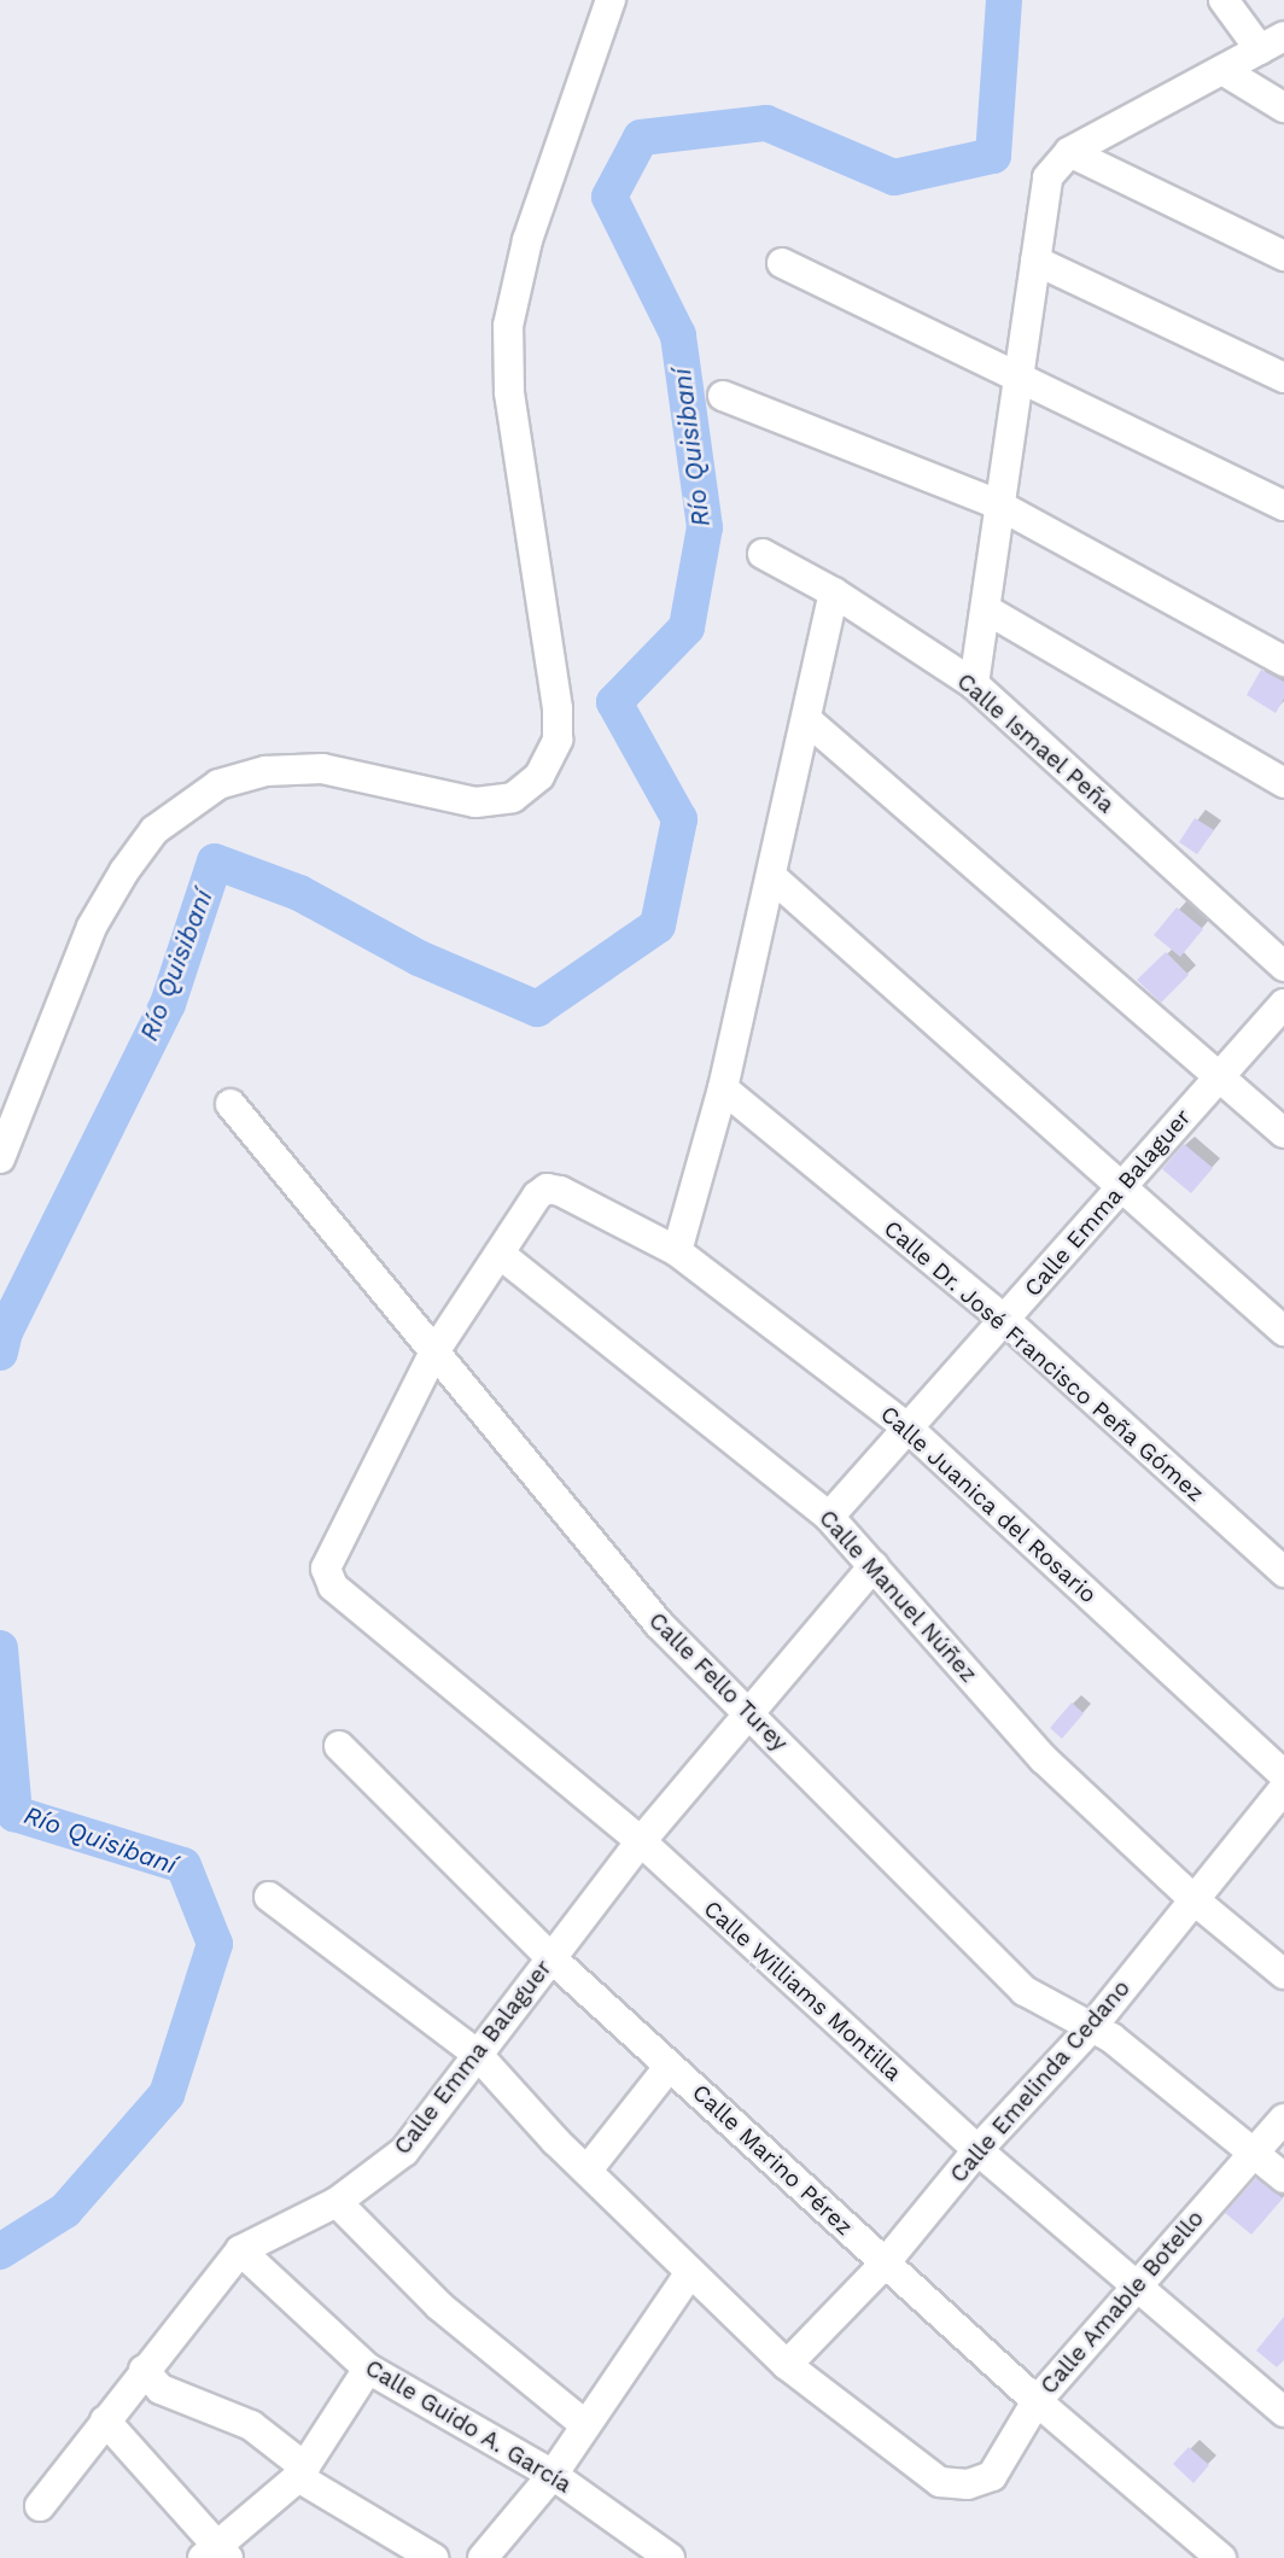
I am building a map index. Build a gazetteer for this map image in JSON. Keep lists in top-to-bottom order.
{
  "streets": {
    "street": [
      "Calle Ismael Peña",
      "Calle Emma Balaguer",
      "Calle Dr. José Francisco Peña Gómez",
      "Calle Juanica del Rosario",
      "Calle Manuel Núñez",
      "Calle Fello Turey",
      "Calle Williams Montilla",
      "Calle Emelinda Cedano",
      "Calle Marino Pérez",
      "Calle Amable Botello",
      "Calle Guido A. García"
    ]
  },
  "crossings": [
    ["Calle Emma Balaguer", "Calle Dr. José Francisco Peña Gómez"],
    ["Calle Emma Balaguer", "Calle Juanica del Rosario"],
    ["Calle Emma Balaguer", "Calle Manuel Núñez"],
    ["Calle Emma Balaguer", "Calle Fello Turey"],
    ["Calle Emma Balaguer", "Calle Williams Montilla"],
    ["Calle Emma Balaguer", "Calle Marino Pérez"],
    ["Calle Emma Balaguer", "Calle Guido A. García"],
    ["Calle Juanica del Rosario", "Calle Manuel Núñez"],
    ["Calle Manuel Núñez", "Calle Emelinda Cedano"],
    ["Calle Fello Turey", "Calle Williams Montilla"],
    ["Calle Fello Turey", "Calle Emelinda Cedano"],
    ["Calle Fello Turey", "Calle Amable Botello"],
    ["Calle Williams Montilla", "Calle Emelinda Cedano"],
    ["Calle Williams Montilla", "Calle Amable Botello"],
    ["Calle Emelinda Cedano", "Calle Marino Pérez"],
    ["Calle Emelinda Cedano", "Calle Amable Botello"],
    ["Calle Marino Pérez", "Calle Amable Botello"]
  ],
  "water": ["Río Quisibaní"]
}
